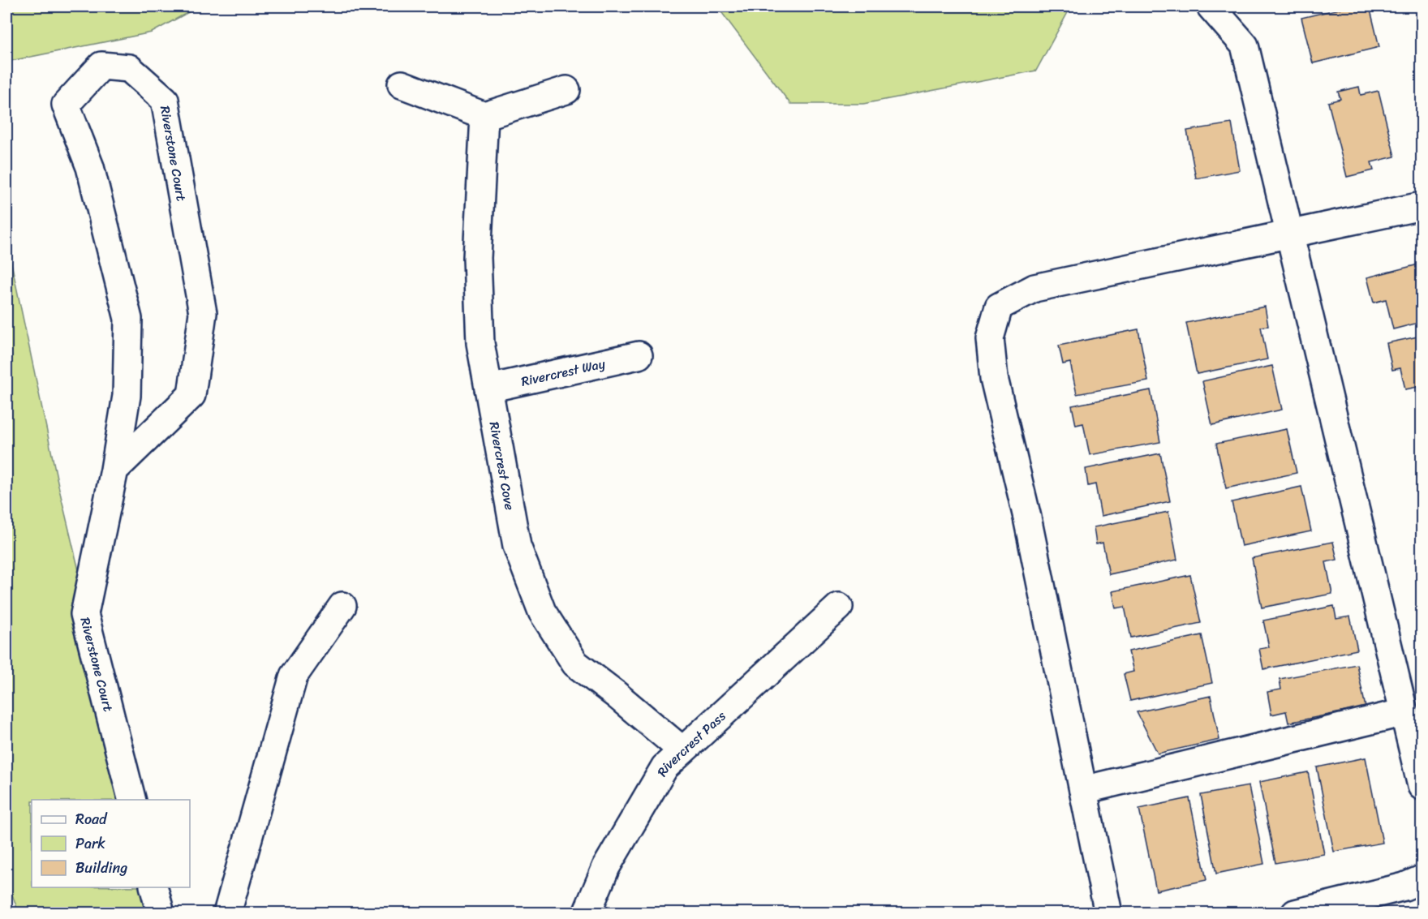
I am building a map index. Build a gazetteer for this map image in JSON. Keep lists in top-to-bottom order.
{
  "streets": {
    "street": [
      "Riverstone Court",
      "Rivercrest Way",
      "Rivercrest Cove",
      "Rivercrest Pass"
    ]
  },
  "crossings": [
    ["Rivercrest Way", "Rivercrest Cove"],
    ["Rivercrest Cove", "Rivercrest Pass"]
  ],
  "legend": ["Road", "Park", "Building"]
}
